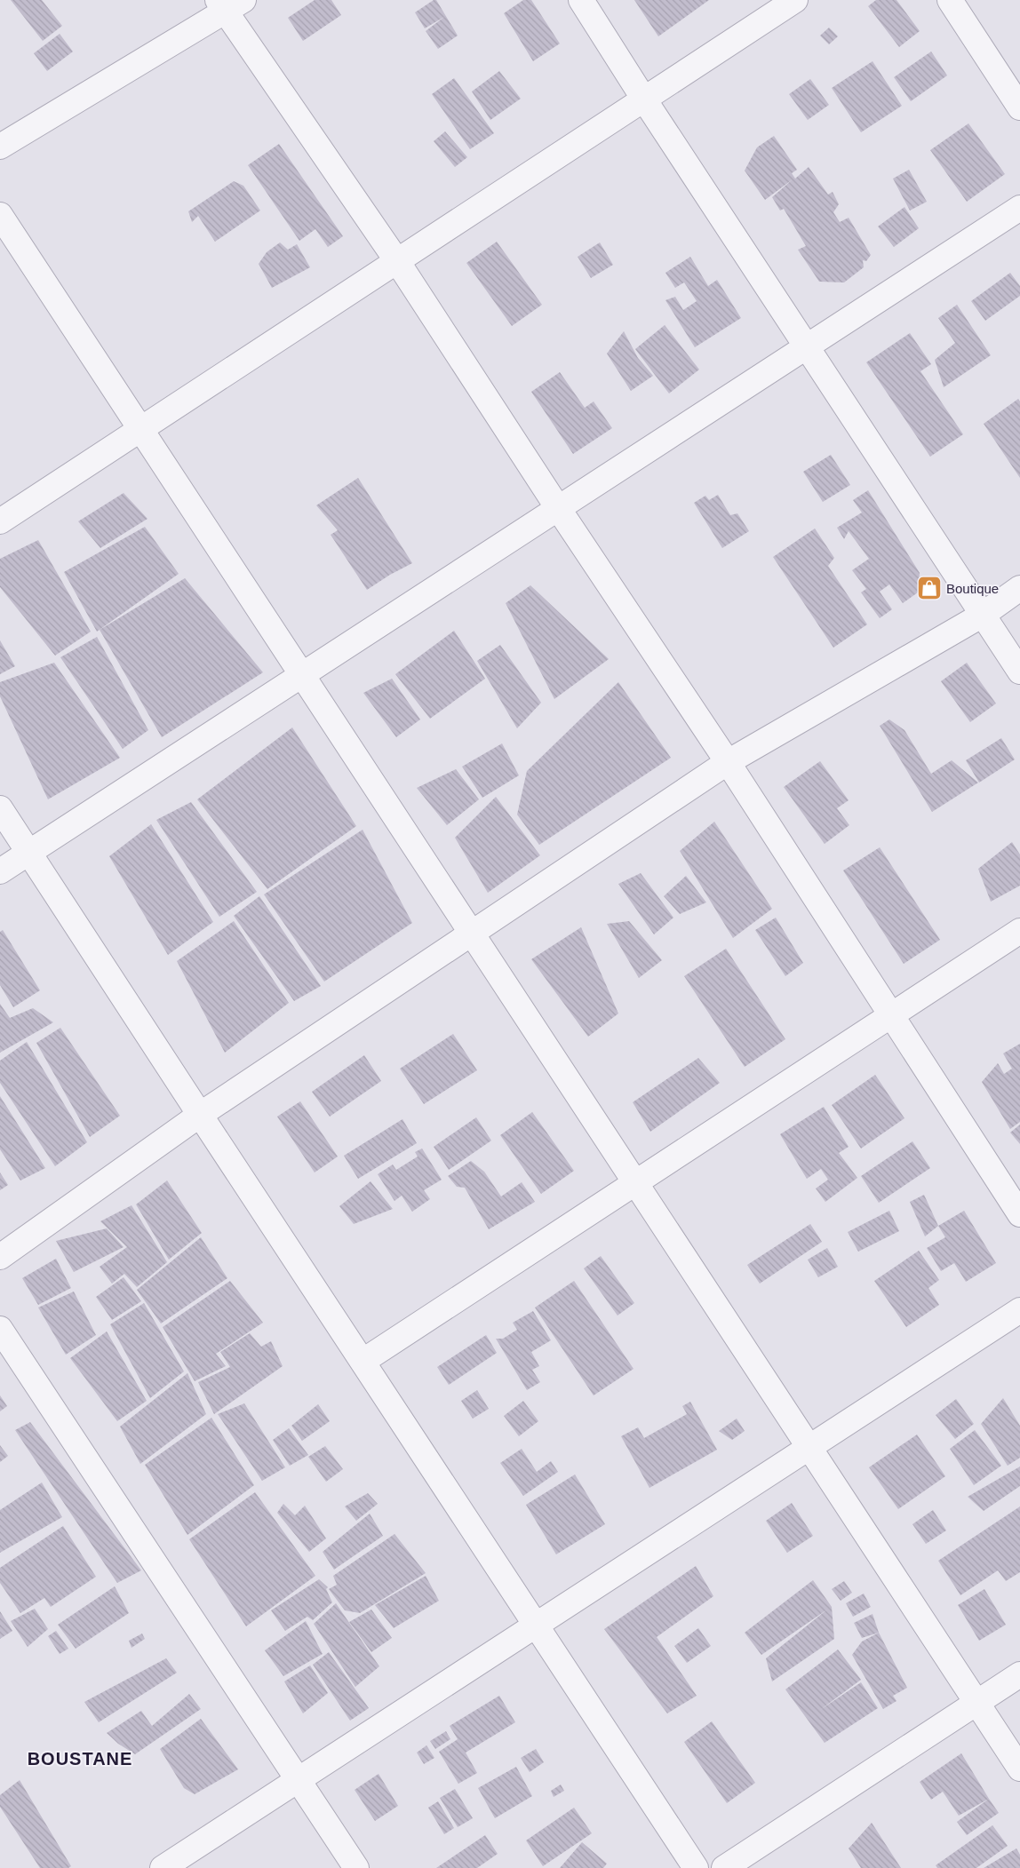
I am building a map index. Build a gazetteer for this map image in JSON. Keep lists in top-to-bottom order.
{
  "districts": ["BOUSTANE"],
  "places": {
    "shop": ["Boutique"]
  }
}
